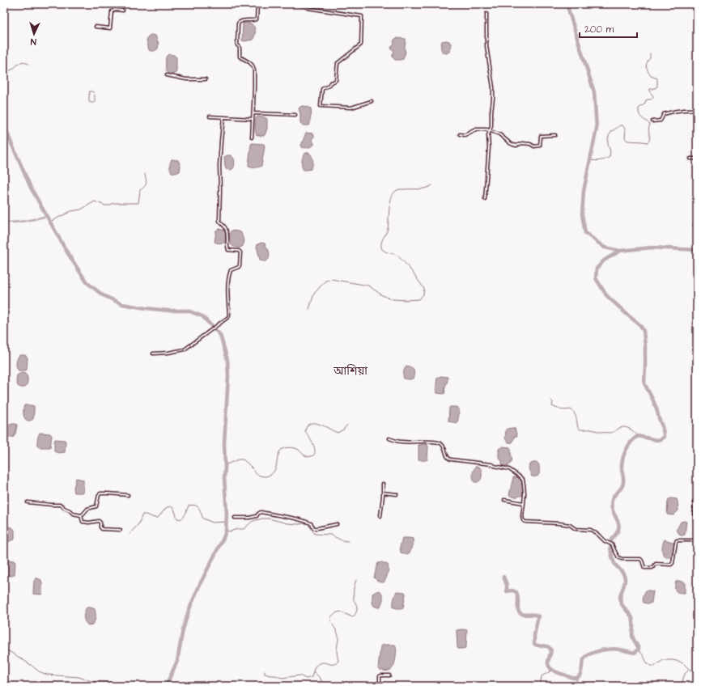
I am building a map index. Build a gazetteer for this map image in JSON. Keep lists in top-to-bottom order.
{
  "districts": ["আশিয়া"],
  "scale_bar": "200 m",
  "north": "bottom"
}
